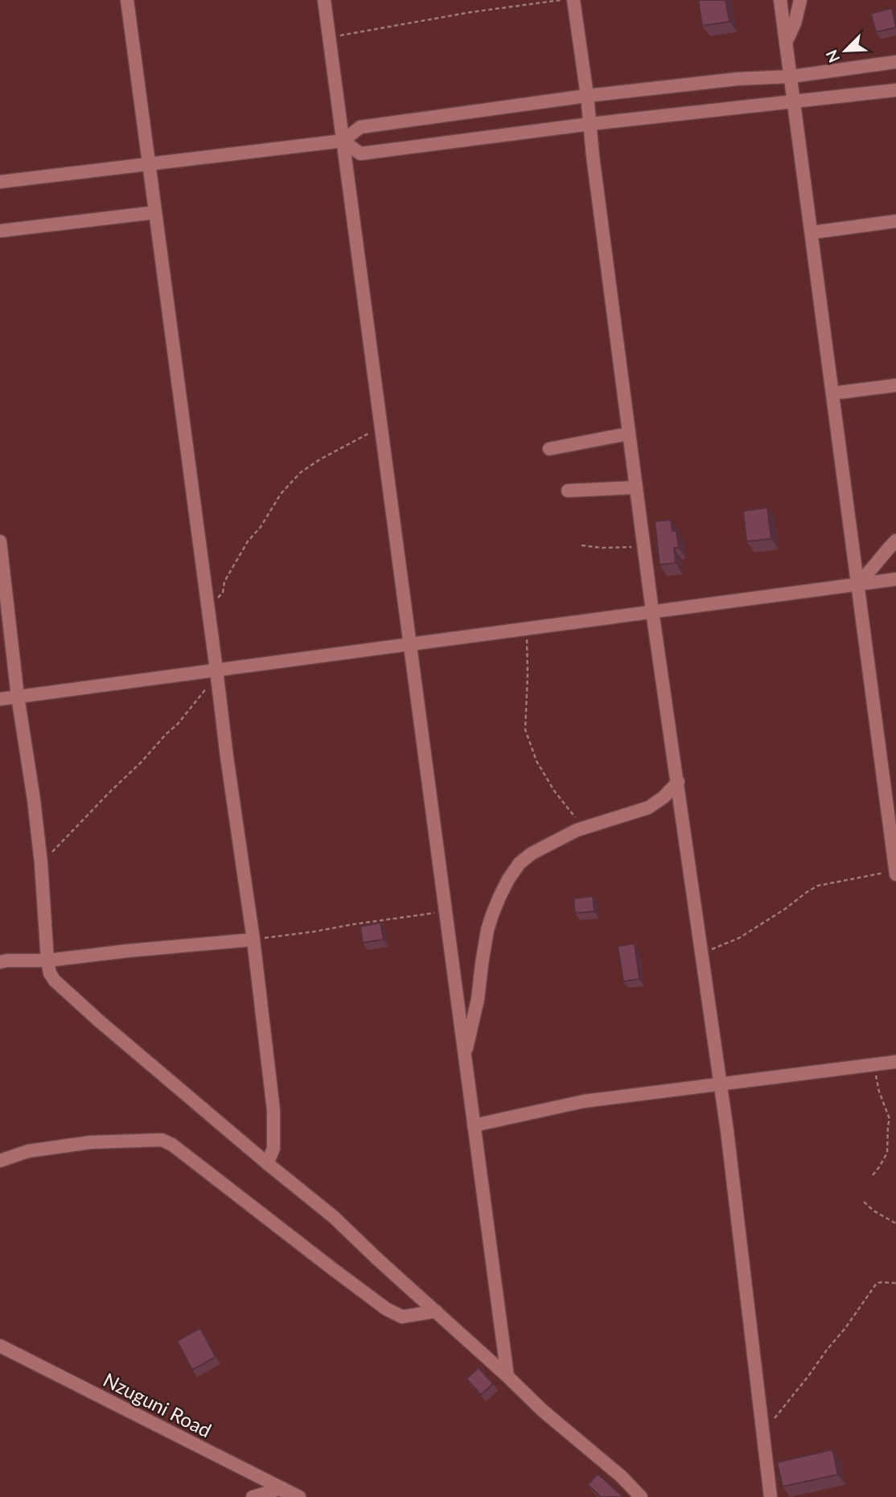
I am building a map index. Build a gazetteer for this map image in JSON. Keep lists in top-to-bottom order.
{
  "streets": {
    "street": ["Nzuguni Road"]
  },
  "north": "bottom left"
}
